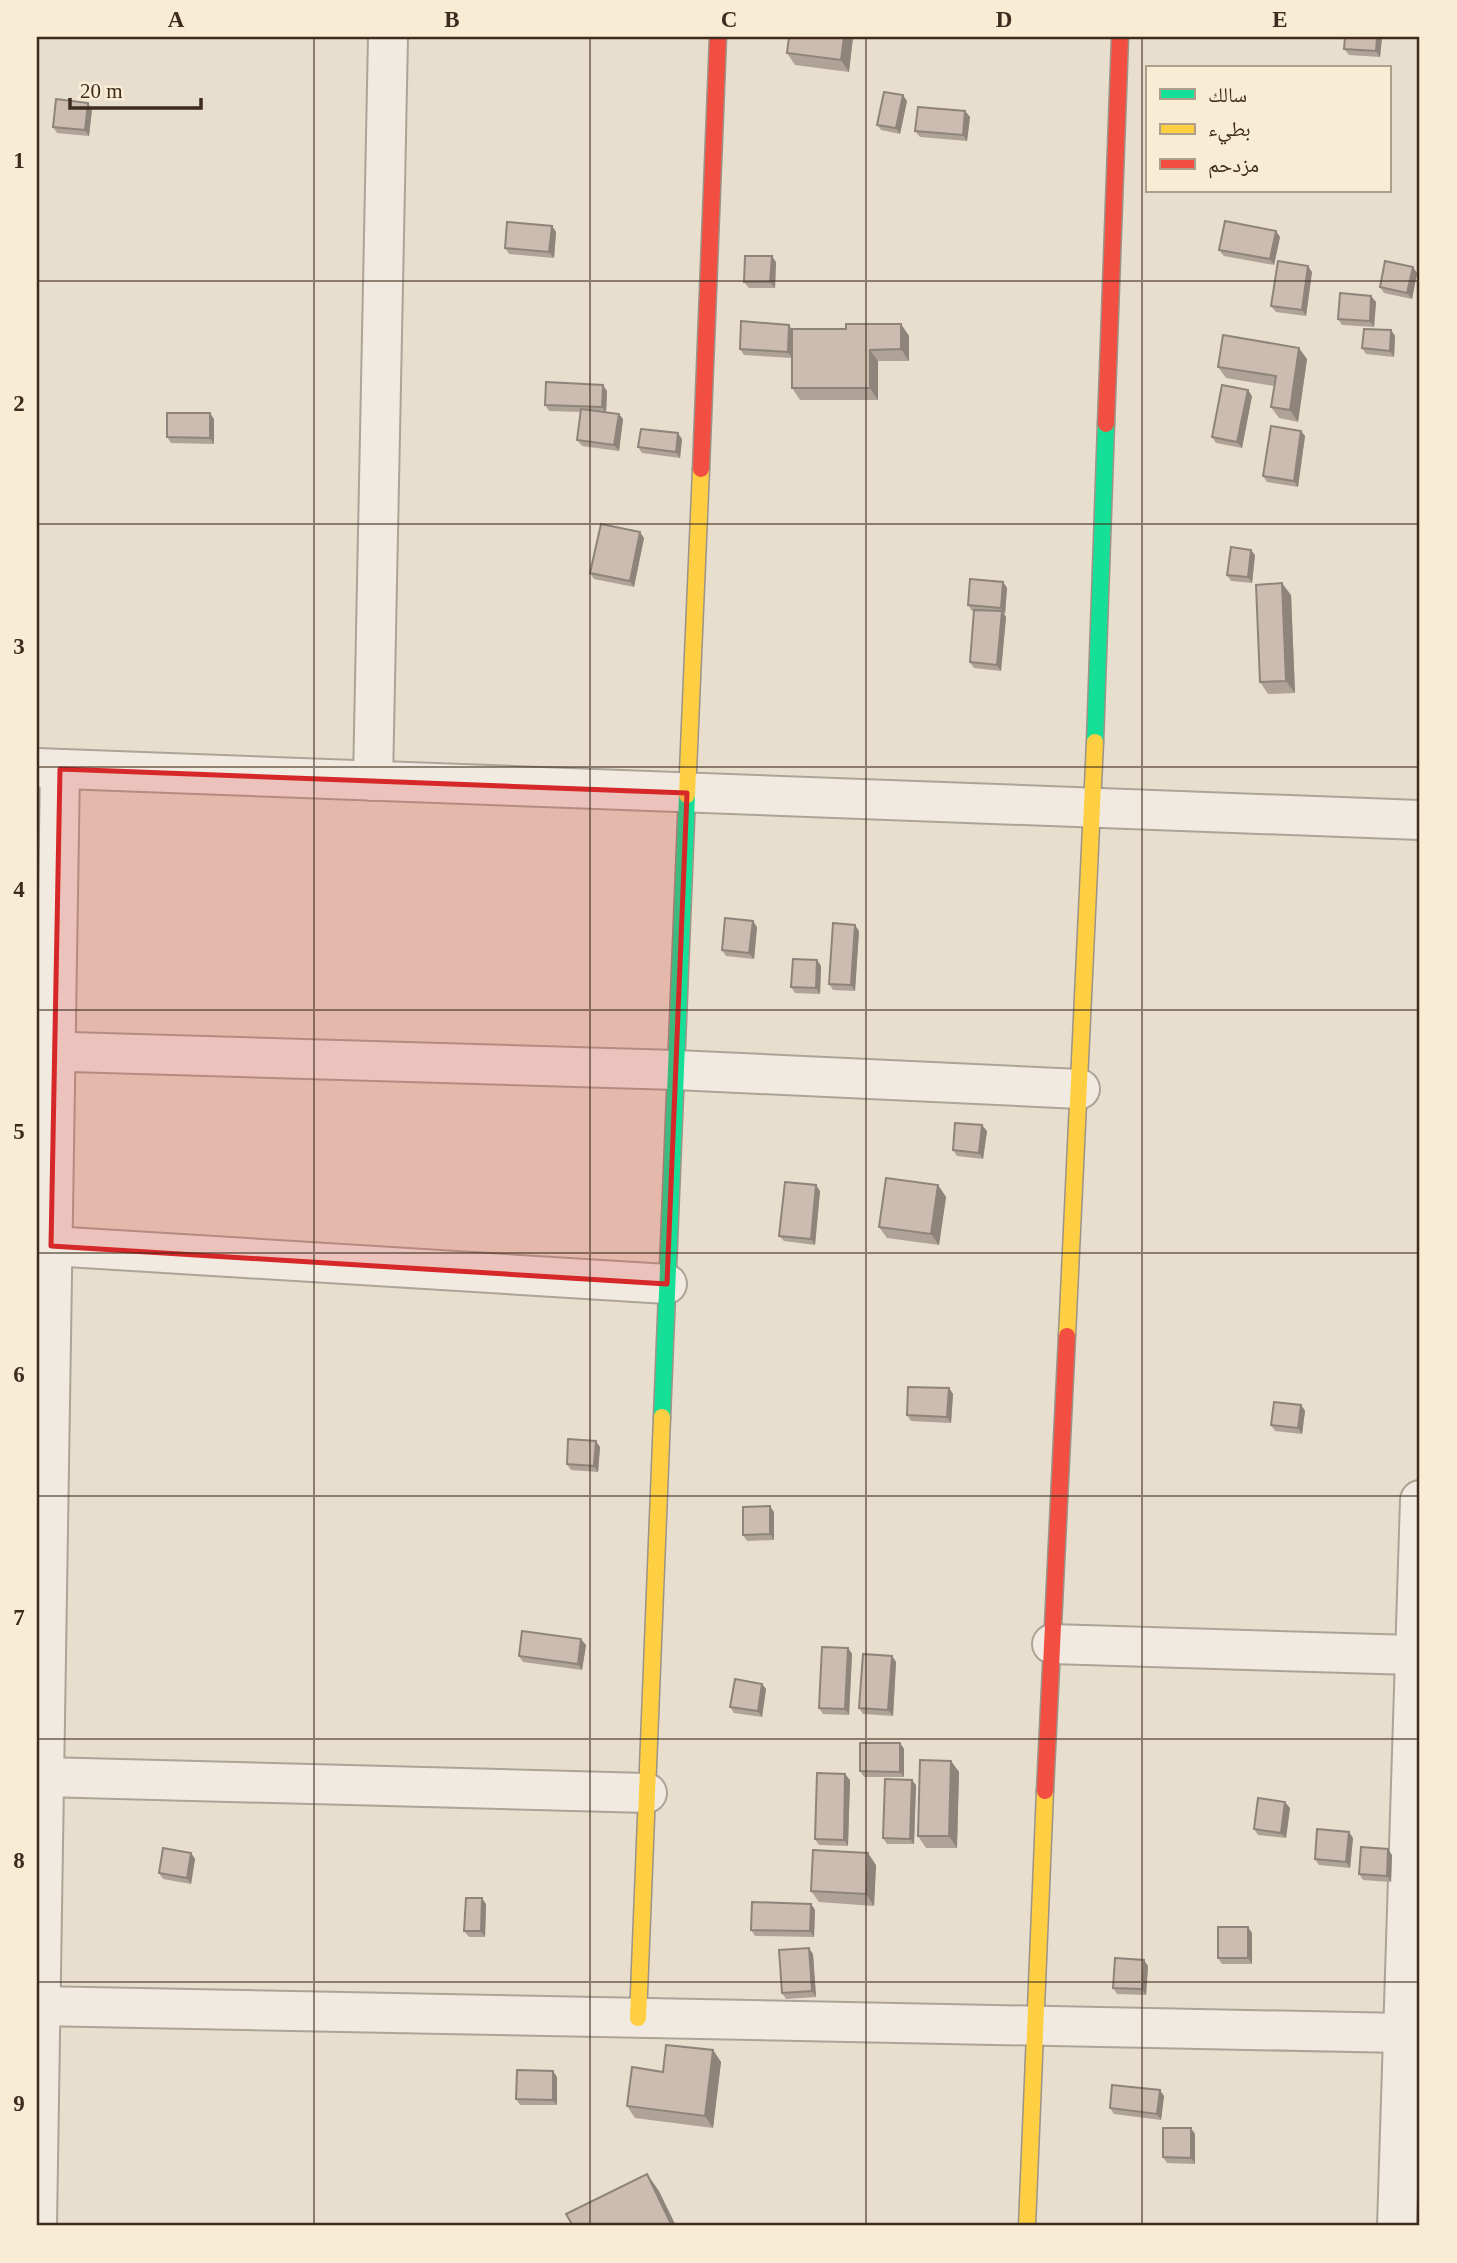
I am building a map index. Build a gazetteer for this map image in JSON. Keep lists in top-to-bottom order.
{
  "legend": ["سالك", "بطيء", "مزدحم"],
  "scale_bar": "20 m",
  "grid": {
    "columns": [
      "A",
      "B",
      "C",
      "D",
      "E"
    ],
    "rows": [
      "1",
      "2",
      "3",
      "4",
      "5",
      "6",
      "7",
      "8",
      "9"
    ]
  }
}
